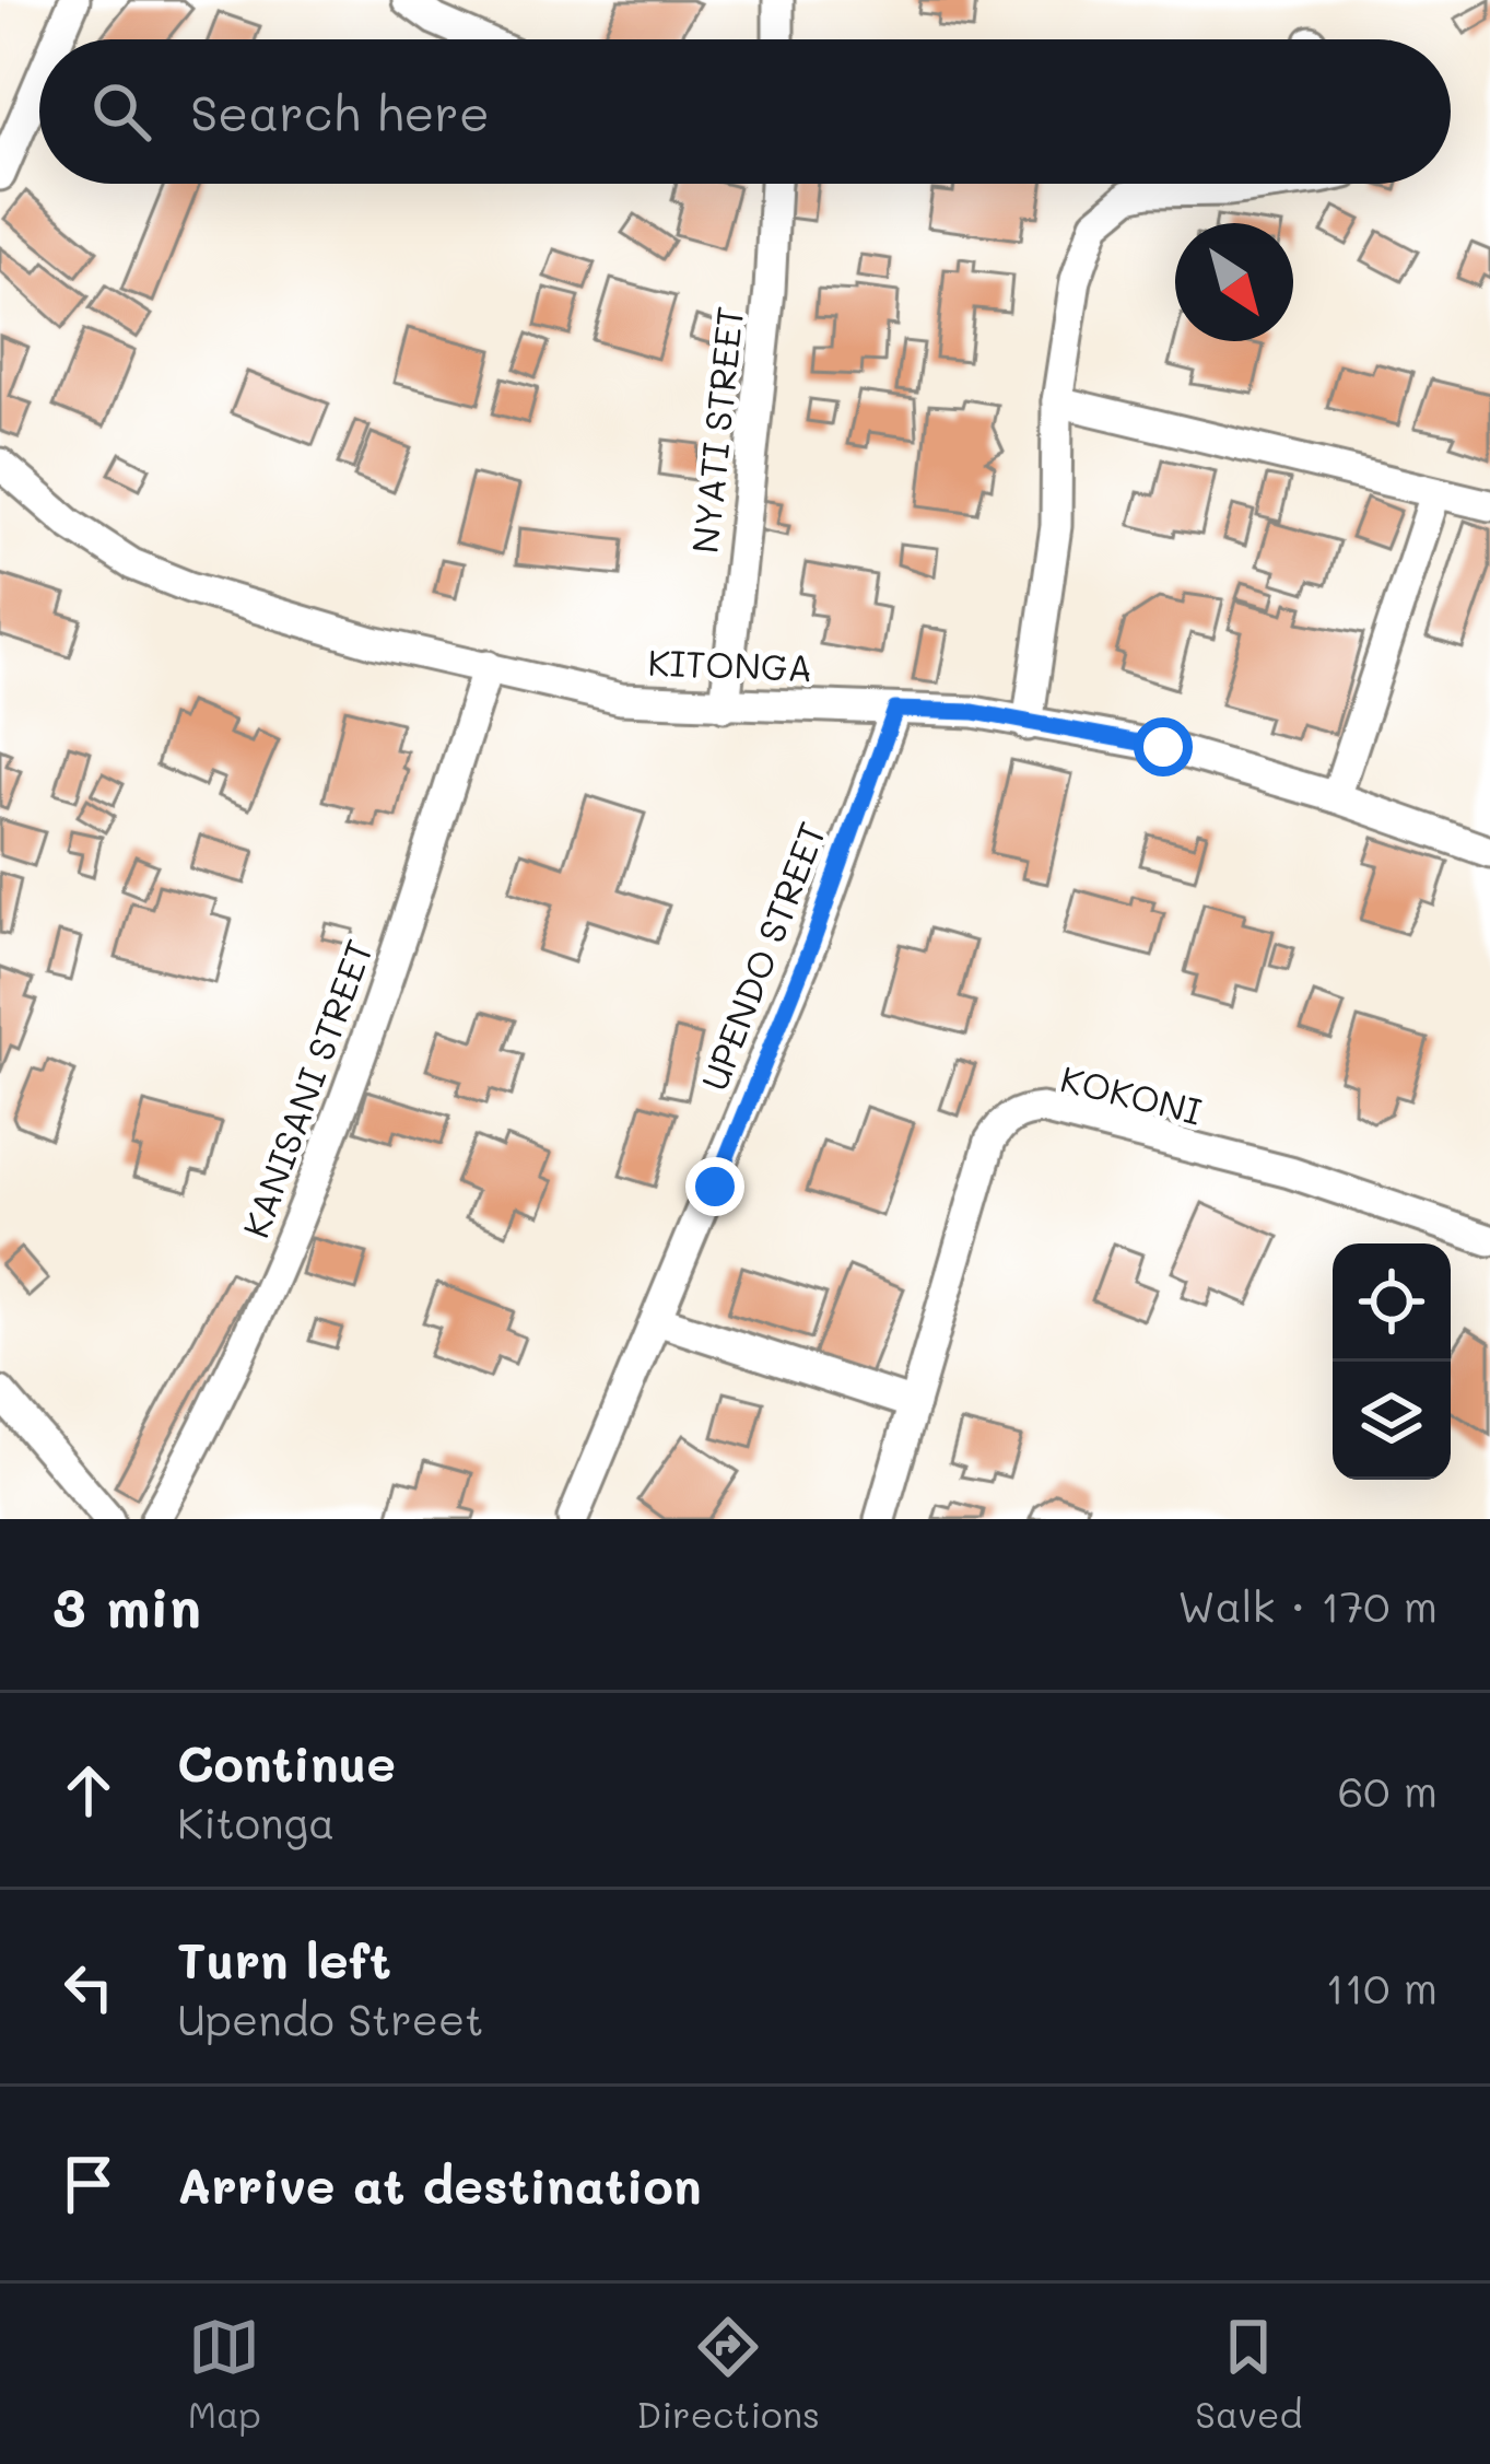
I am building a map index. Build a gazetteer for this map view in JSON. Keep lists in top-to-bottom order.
{
  "streets": {
    "street": [
      "NYATI STREET",
      "KITONGA",
      "UPENDO STREET",
      "KANISANI STREET",
      "KOKONI"
    ]
  },
  "crossings": [
    ["NYATI STREET", "KITONGA"],
    ["KITONGA", "UPENDO STREET"],
    ["KITONGA", "KANISANI STREET"]
  ],
  "north": "bottom right",
  "page": {
    "search": "Search here",
    "heading": ["3 min", "Walk · 170 m"],
    "list": [
      ["Continue", "Kitonga", "60 m"],
      ["Turn left", "Upendo Street", "110 m"],
      "Arrive at destination"
    ],
    "nav": ["Map", "Directions", "Saved"]
  }
}
